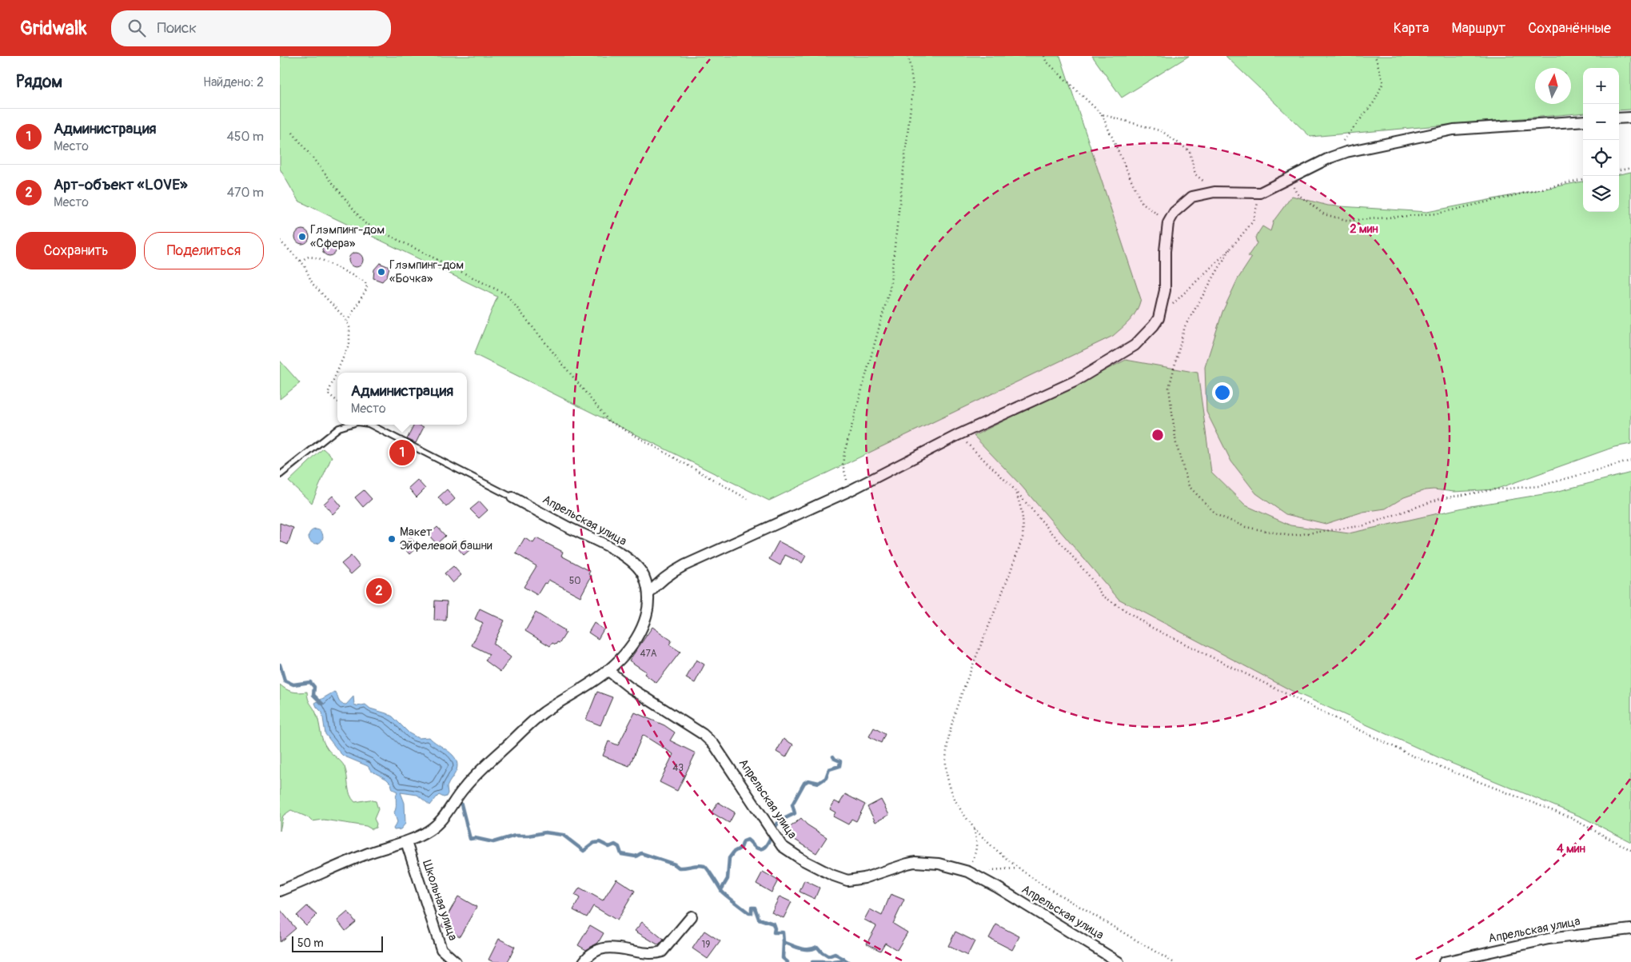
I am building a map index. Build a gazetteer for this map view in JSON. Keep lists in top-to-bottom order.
{
  "streets": {
    "street": ["Апрельская улица", "Школьная улица"]
  },
  "places": ["Глэмпинг-дом «Сфера»", "Глэмпинг-дом «Бочка»", "Макет Эйфелевой башни"],
  "house_numbers": [
    "50",
    "47А",
    "43",
    "19"
  ],
  "scale_bar": "50 m",
  "north": "top",
  "page": {
    "header": "Gridwalk",
    "search": "Поиск",
    "nav": ["Карта", "Маршрут", "Сохранённые"],
    "heading": ["Рядом", "Найдено: 2"],
    "map_buttons": ["+", "−"],
    "list": [
      {
        "mark": "1",
        "name": "Администрация",
        "note": "Место",
        "value": "450 m"
      },
      {
        "mark": "2",
        "name": "Арт-объект «LOVE»",
        "note": "Место",
        "value": "470 m"
      }
    ],
    "buttons": ["Сохранить", "Поделиться"],
    "popup": ["Администрация", "Место"],
    "pins": ["1", "2"],
    "scale": "50 m"
  },
  "rings": ["2 мин", "4 мин"]
}
